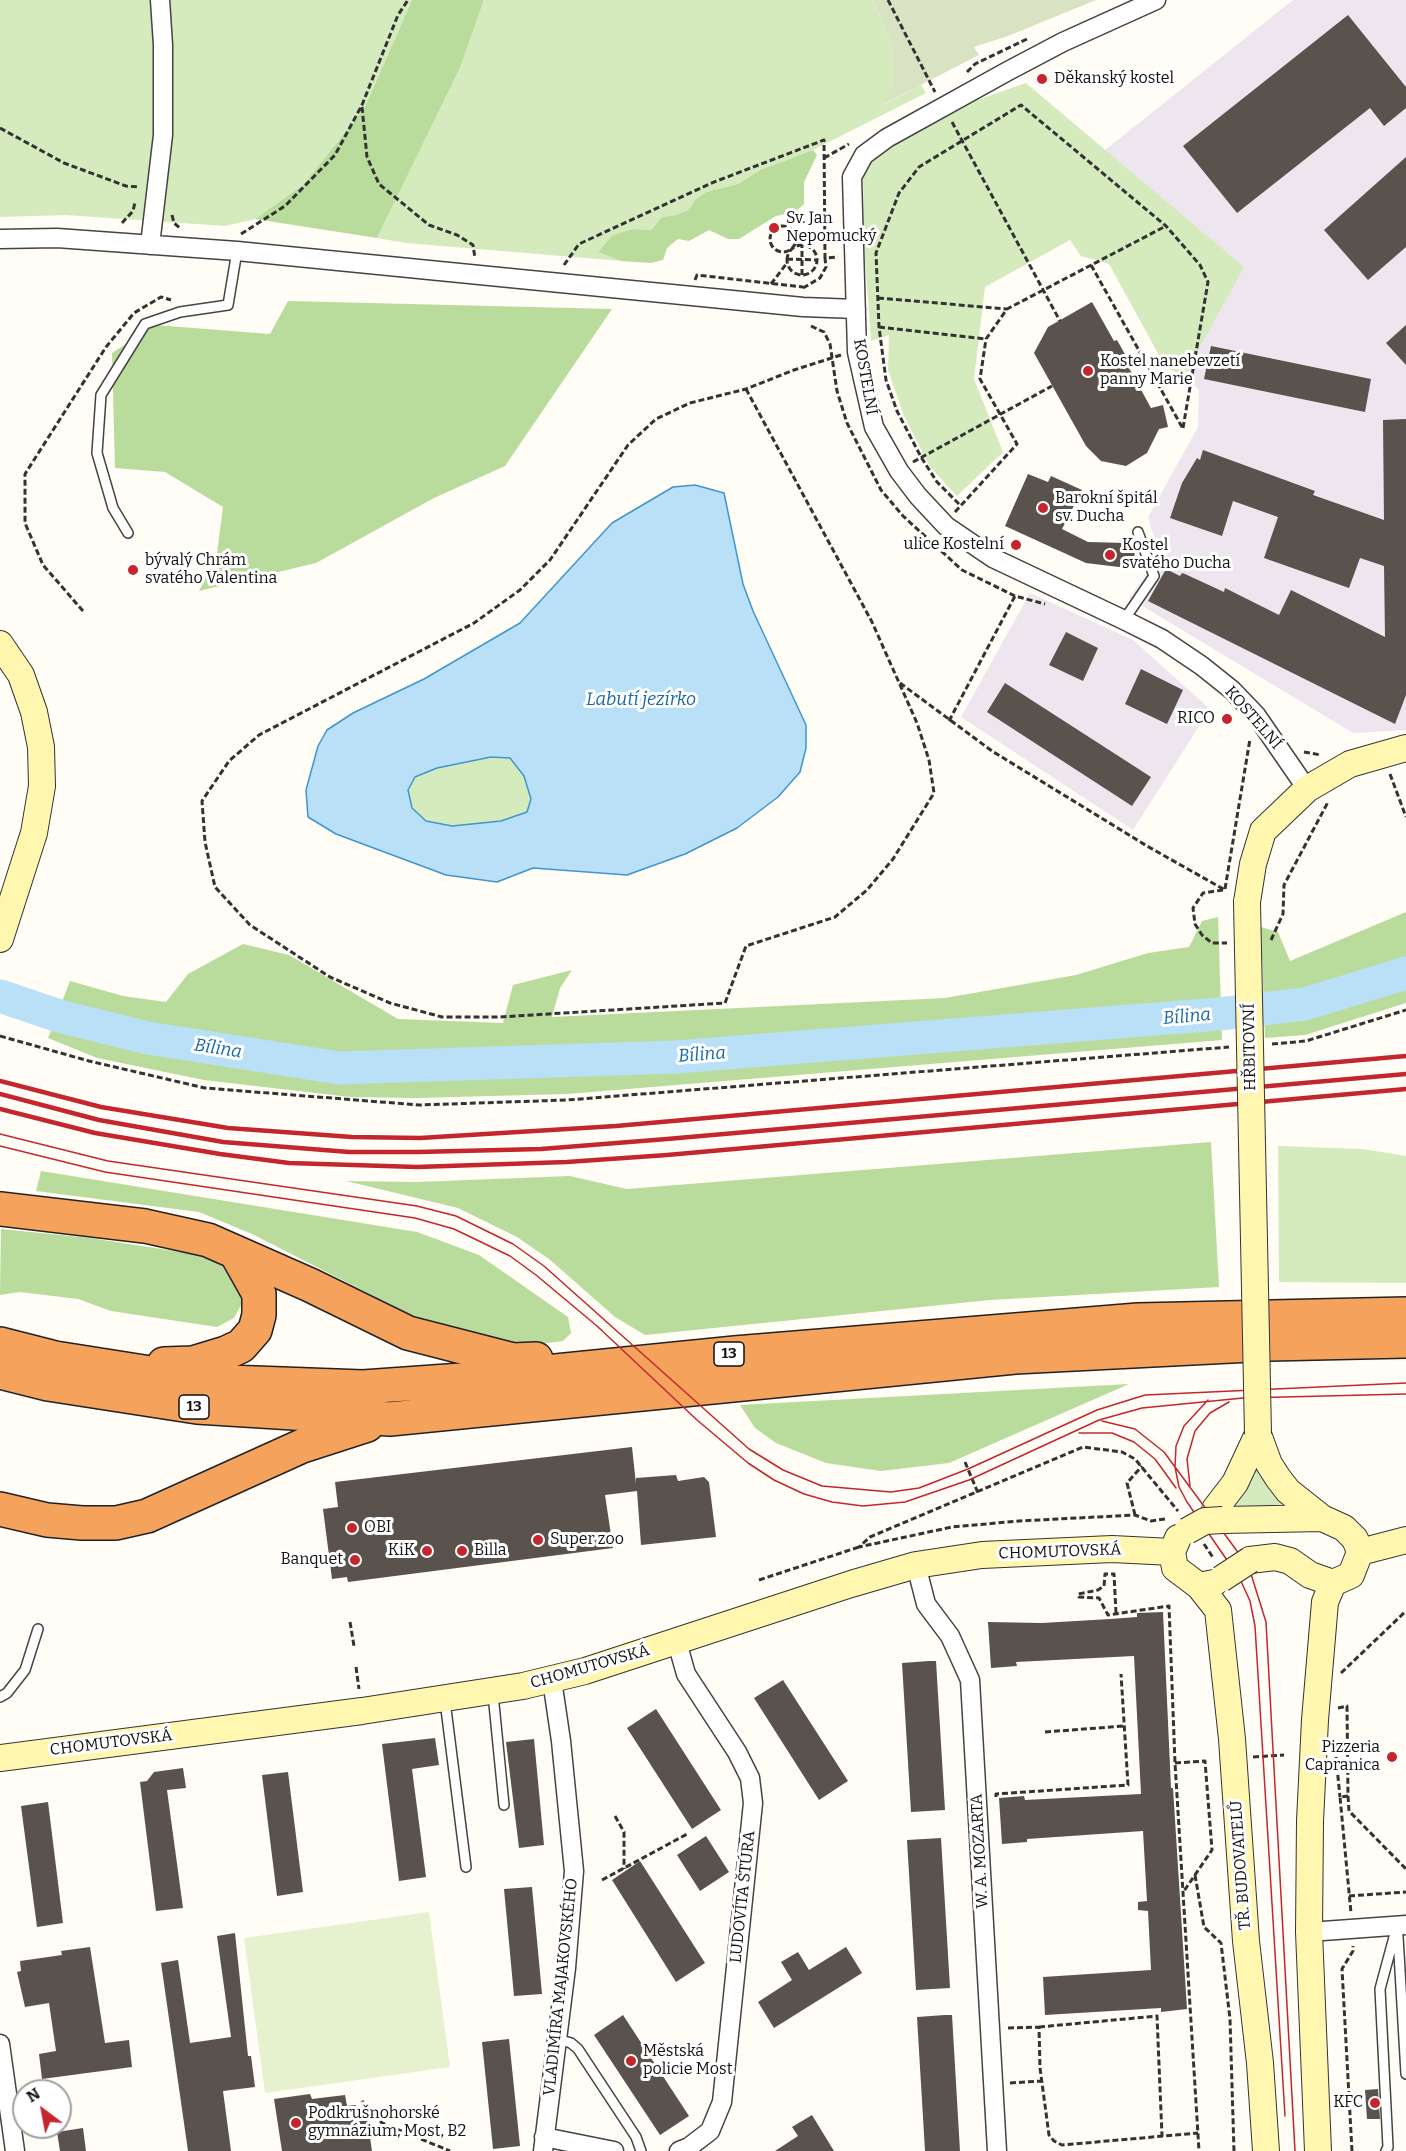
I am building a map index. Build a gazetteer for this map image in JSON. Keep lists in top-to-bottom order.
{
  "streets": {
    "highway": ["13"],
    "street": [
      "KOSTELNÍ",
      "HŘBITOVNÍ",
      "CHOMUTOVSKÁ",
      "W. A. MOZARTA",
      "TŘ. BUDOVATELŮ",
      "LUDOVÍTA ŠTÚRA",
      "VLADIMÍRA MAJAKOVSKÉHO"
    ]
  },
  "crossings": [
    ["KOSTELNÍ", "HŘBITOVNÍ"],
    ["CHOMUTOVSKÁ", "W. A. MOZARTA"],
    ["CHOMUTOVSKÁ", "LUDOVÍTA ŠTÚRA"],
    ["CHOMUTOVSKÁ", "VLADIMÍRA MAJAKOVSKÉHO"]
  ],
  "water": ["Labutí jezírko", "Bílina"],
  "places": [
    "Děkanský kostel",
    "Sv. Jan Nepomucký",
    "Kostel nanebevzetí panny Marie",
    "Barokní špitál sv. Ducha",
    "ulice Kostelní",
    "Kostel svatého Ducha",
    "bývalý Chrám svatého Valentina",
    "RICO",
    "OBI",
    "Super zoo",
    "KiK",
    "Billa",
    "Banquet",
    "Pizzeria Capranica",
    "Městská policie Most",
    "KFC",
    "Podkrušnohorské gymnázium, Most, B2"
  ],
  "north": "top left"
}
